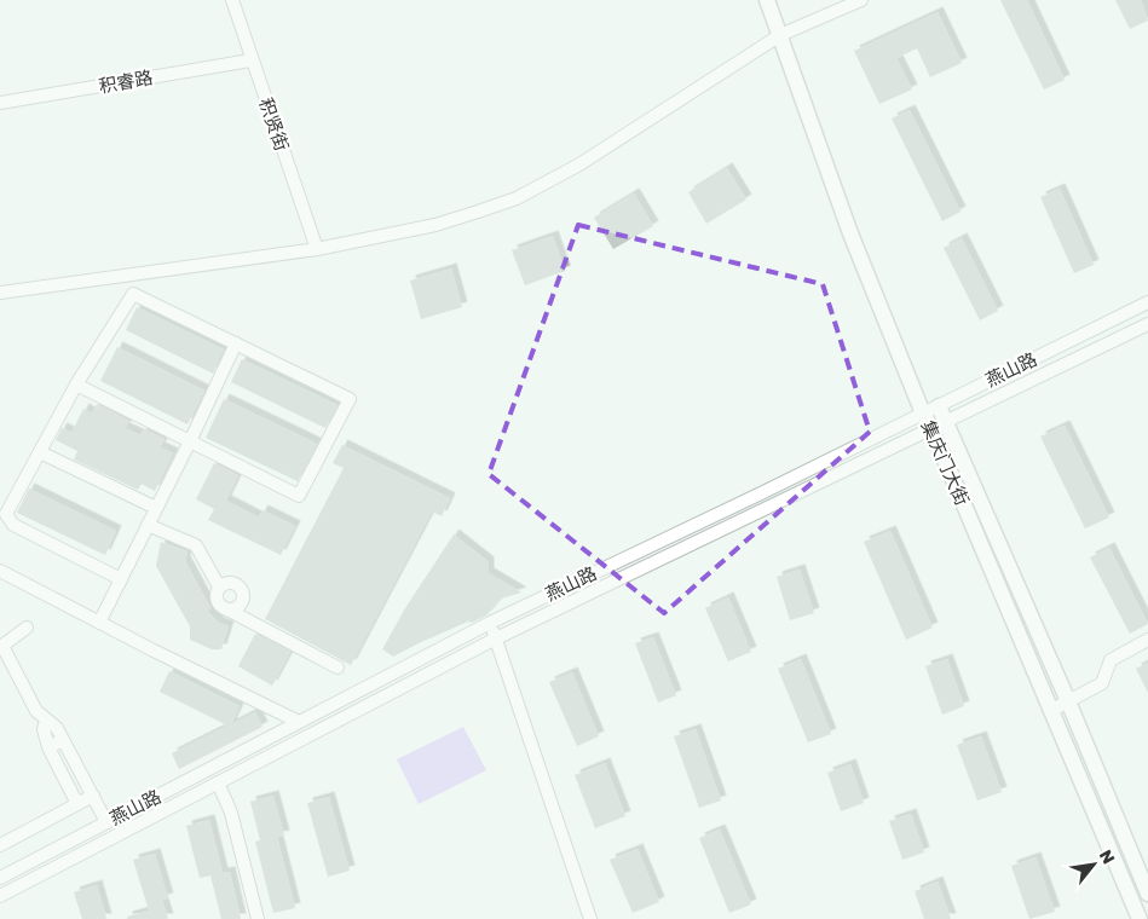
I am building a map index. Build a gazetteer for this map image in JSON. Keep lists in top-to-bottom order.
{
  "streets": {
    "main road": ["集庆门大街"],
    "street": ["积睿路", "积贤街", "燕山路"]
  },
  "crossings": [
    ["积睿路", "积贤街"],
    ["燕山路", "集庆门大街"]
  ],
  "north": "top right"
}
